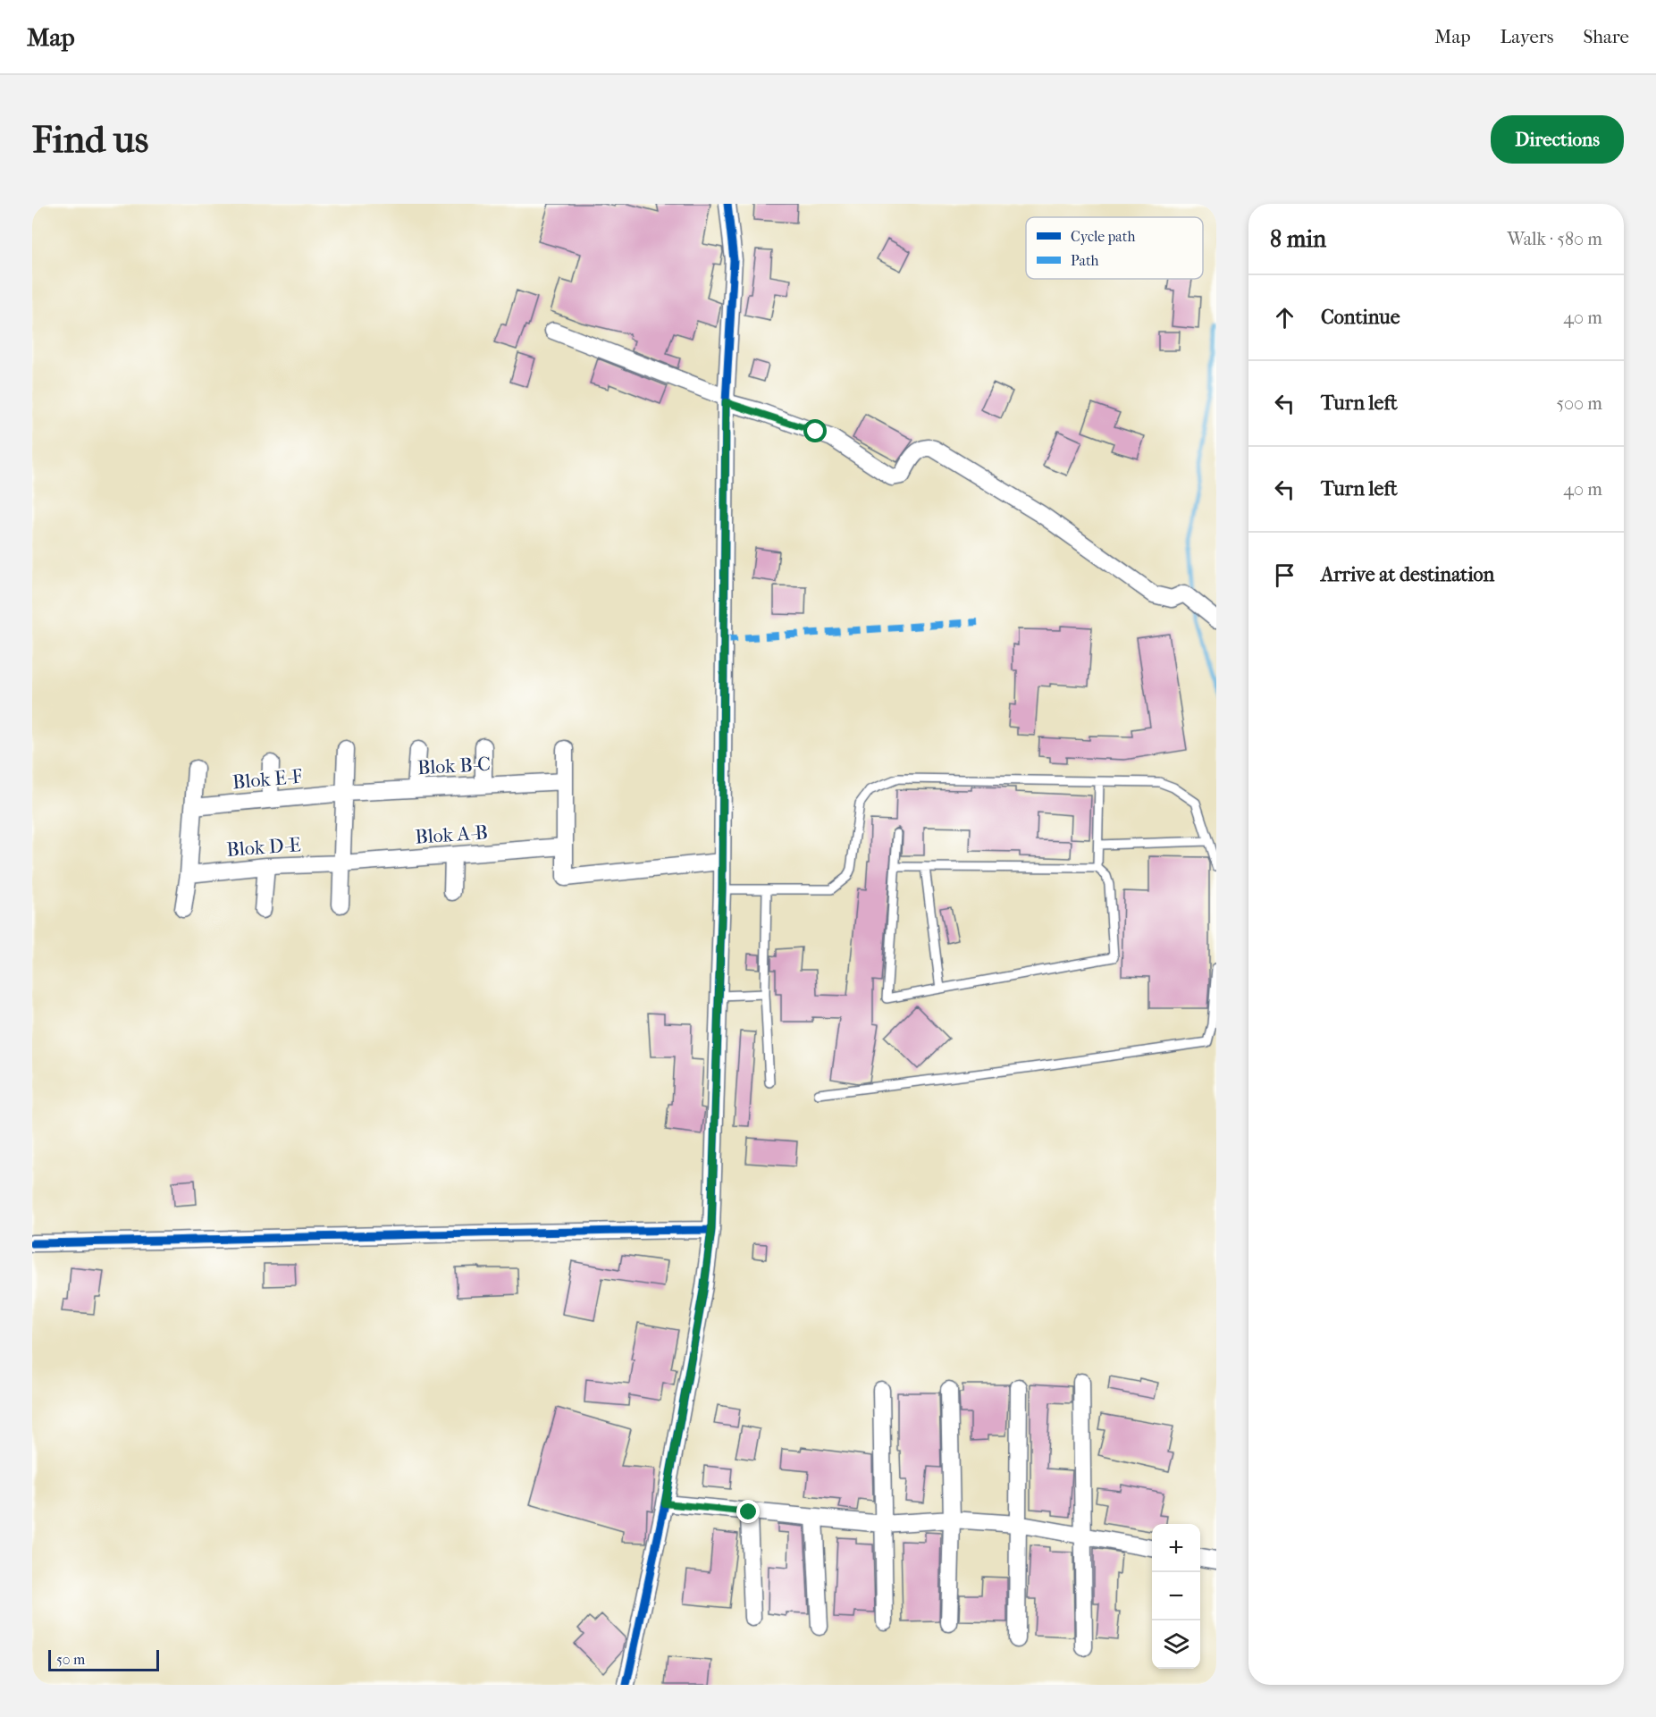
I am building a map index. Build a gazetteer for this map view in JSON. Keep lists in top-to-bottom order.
{
  "streets": {
    "street": [
      "Blok B-C",
      "Blok E-F",
      "Blok A-B",
      "Blok D-E"
    ]
  },
  "crossings": [
    ["Blok B-C", "Blok E-F"],
    ["Blok A-B", "Blok D-E"]
  ],
  "legend": ["Cycle path", "Path"],
  "scale_bar": "50 m",
  "page": {
    "header": "Map",
    "nav": ["Map", "Layers", "Share"],
    "buttons": "Directions",
    "title": "Find us",
    "heading": ["8 min", "Walk · 580 m"],
    "list": [
      ["Continue", "40 m"],
      ["Turn left", "500 m"],
      ["Turn left", "40 m"],
      "Arrive at destination"
    ],
    "map_buttons": ["+", "−"],
    "scale": "50 m"
  }
}
